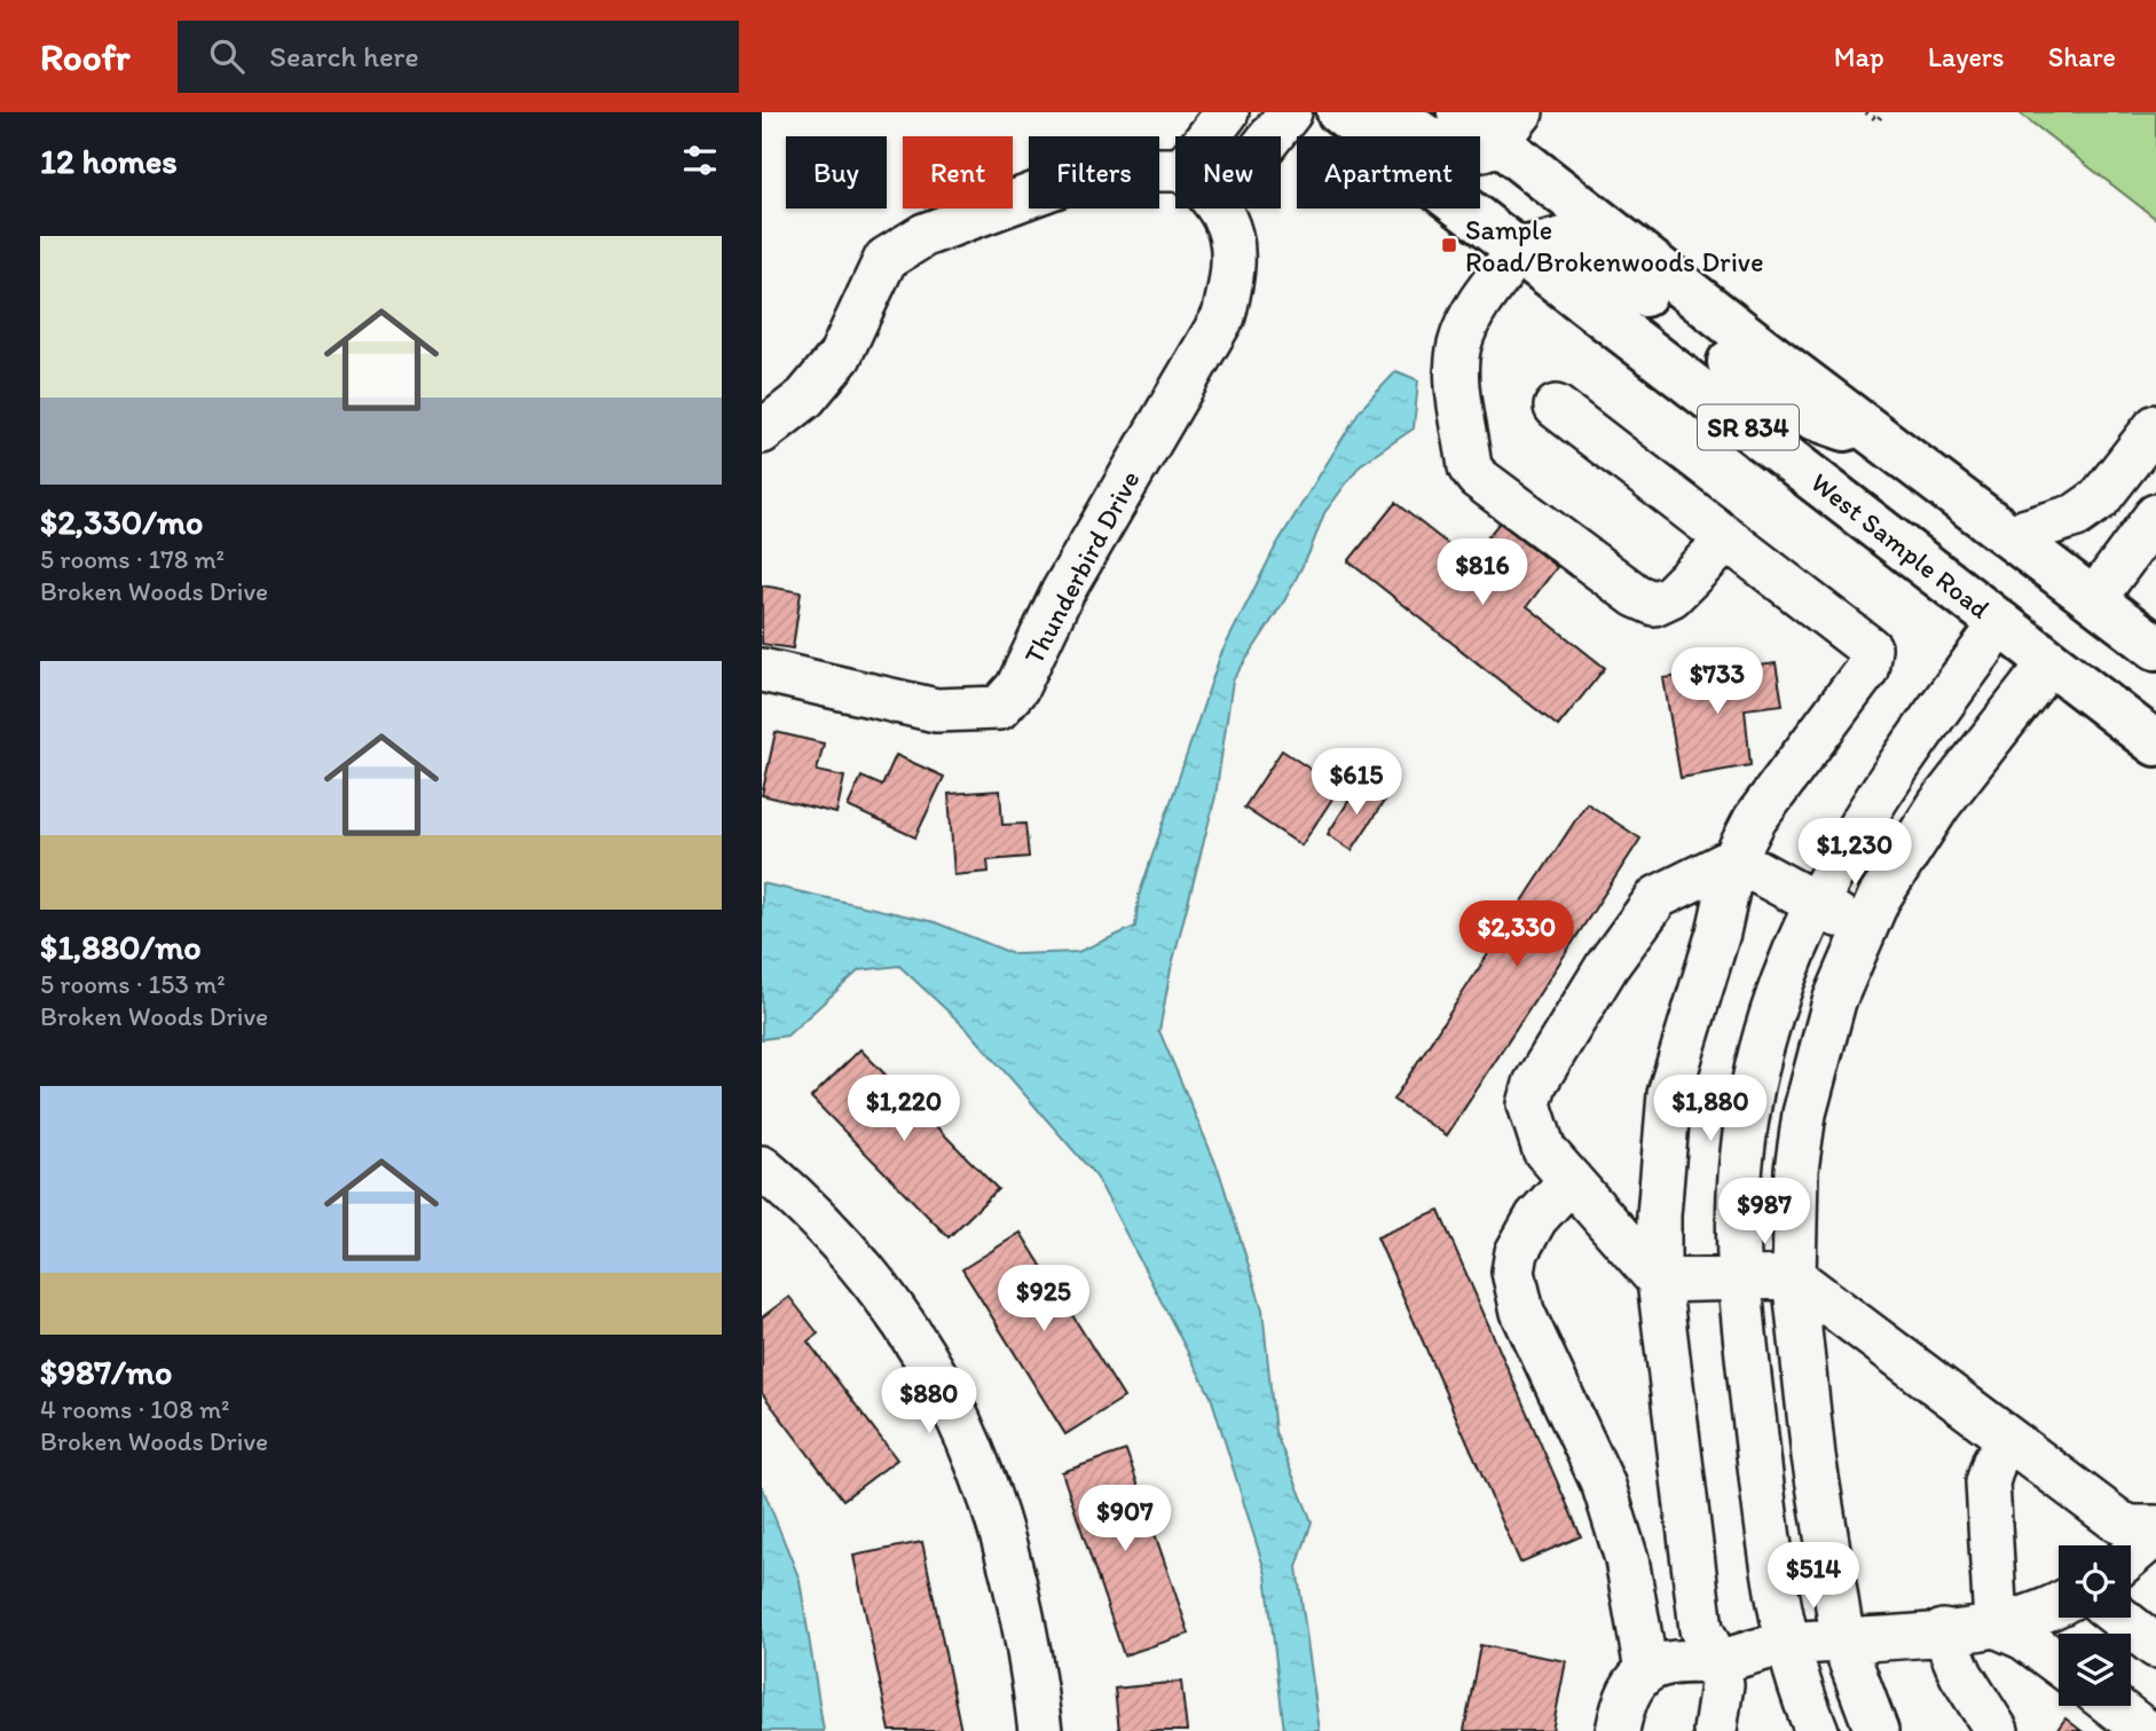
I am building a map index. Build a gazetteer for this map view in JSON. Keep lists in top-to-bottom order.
{
  "streets": {
    "main road": ["SR 834", "West Sample Road"],
    "street": ["Thunderbird Drive"]
  },
  "places": {
    "transit": ["Sample Road/Brokenwoods Drive"]
  },
  "page": {
    "header": "Roofr",
    "search": "Search here",
    "nav": ["Map", "Layers", "Share"],
    "heading": "12 homes",
    "chip": [
      "Buy",
      "Rent",
      "Filters",
      "New",
      "Apartment"
    ],
    "list": [
      {
        "name": "$2,330/mo",
        "note": "5 rooms · 178 m² · Broken Woods Drive"
      },
      {
        "name": "$1,880/mo",
        "note": "5 rooms · 153 m² · Broken Woods Drive"
      },
      {
        "name": "$987/mo",
        "note": "4 rooms · 108 m² · Broken Woods Drive"
      }
    ],
    "price": [
      "$816",
      "$733",
      "$615",
      "$1,230",
      "$2,330",
      "$1,220",
      "$1,880",
      "$987",
      "$925",
      "$880",
      "$907",
      "$514"
    ]
  }
}
